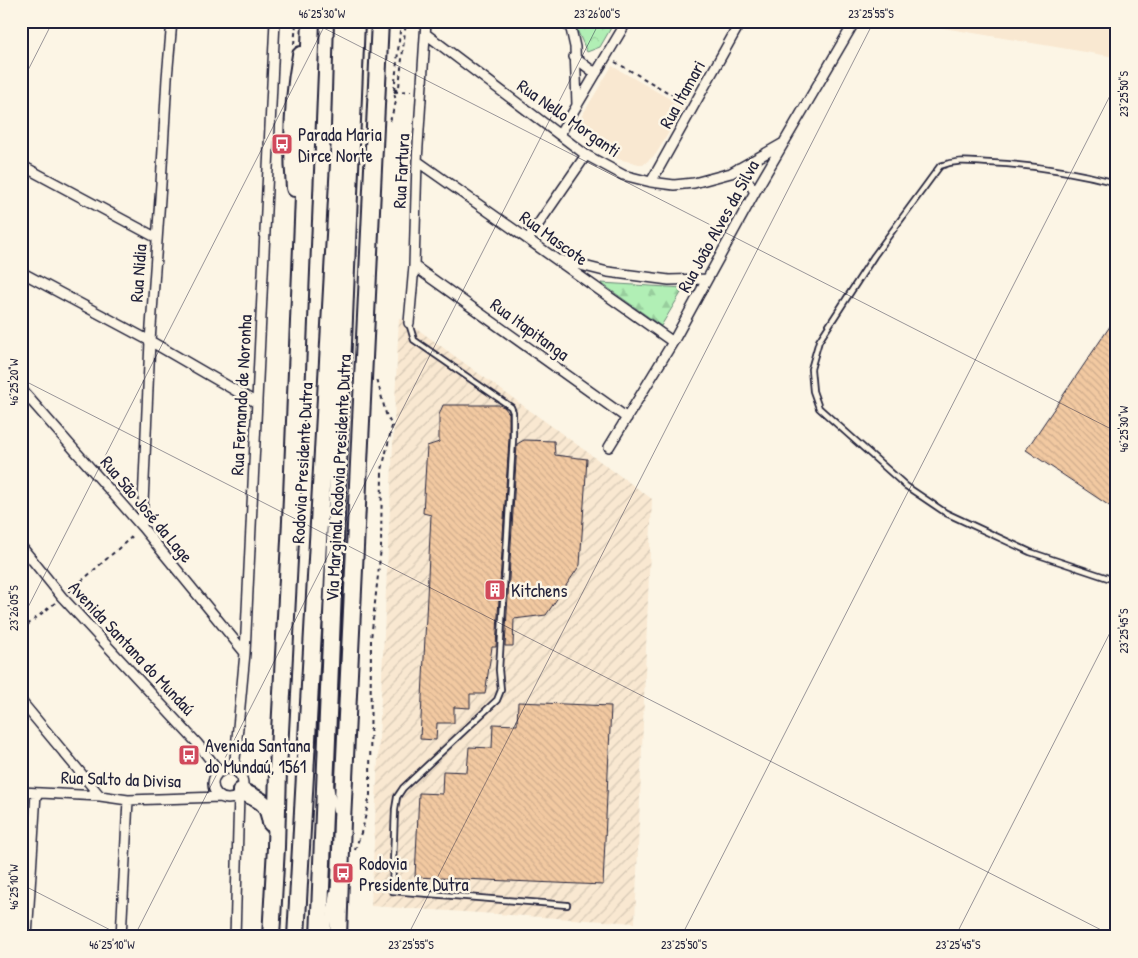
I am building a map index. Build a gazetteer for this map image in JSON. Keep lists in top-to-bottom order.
{
  "streets": {
    "highway": ["Rodovia Presidente Dutra", "Via Marginal Rodovia Presidente Dutra"],
    "street": [
      "Rua Itamari",
      "Rua Nello Morganti",
      "Rua Fartura",
      "Rua João Alves da Silva",
      "Rua Mascote",
      "Rua Nidia",
      "Rua Itapitanga",
      "Rua Fernando de Noronha",
      "Rua São José da Lage",
      "Avenida Santana do Mundaú",
      "Rua Salto da Divisa"
    ]
  },
  "crossings": [
    ["Rua Itamari", "Rua Nello Morganti"],
    ["Rua Nello Morganti", "Rua Fartura"],
    ["Rua Nello Morganti", "Rua João Alves da Silva"],
    ["Rua Fartura", "Rua Mascote"],
    ["Rua Fartura", "Rua Itapitanga"],
    ["Rua João Alves da Silva", "Rua Mascote"],
    ["Rua João Alves da Silva", "Rua Itapitanga"],
    ["Rua Nidia", "Rua São José da Lage"],
    ["Rua Fernando de Noronha", "Rua São José da Lage"],
    ["Rua Fernando de Noronha", "Avenida Santana do Mundaú"],
    ["Rua Fernando de Noronha", "Rua Salto da Divisa"],
    ["Avenida Santana do Mundaú", "Rua Salto da Divisa"]
  ],
  "places": {
    "bus stop": ["Parada Maria Dirce Norte", "Avenida Santana do Mundaú, 1561", "Rodovia Presidente Dutra"],
    "building": ["Kitchens"]
  },
  "coordinates": [
    "46°25'30\"W",
    "23°26'00\"S",
    "23°25'55\"S",
    "23°25'50\"S",
    "46°25'20\"W",
    "23°26'05\"S",
    "23°25'45\"S",
    "46°25'10\"W"
  ]
}
